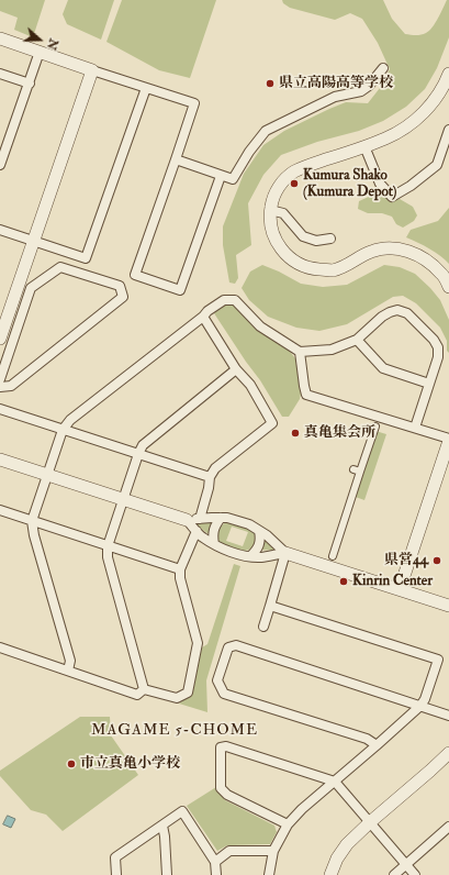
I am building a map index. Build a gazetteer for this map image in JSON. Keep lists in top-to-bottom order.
{
  "districts": ["MAGAME 5-CHOME"],
  "places": [
    "県立高陽高等学校",
    "Kumura Shako (Kumura Depot)",
    "真亀集会所",
    "県営44",
    "Kinrin Center",
    "市立真亀小学校"
  ],
  "north": "right"
}
